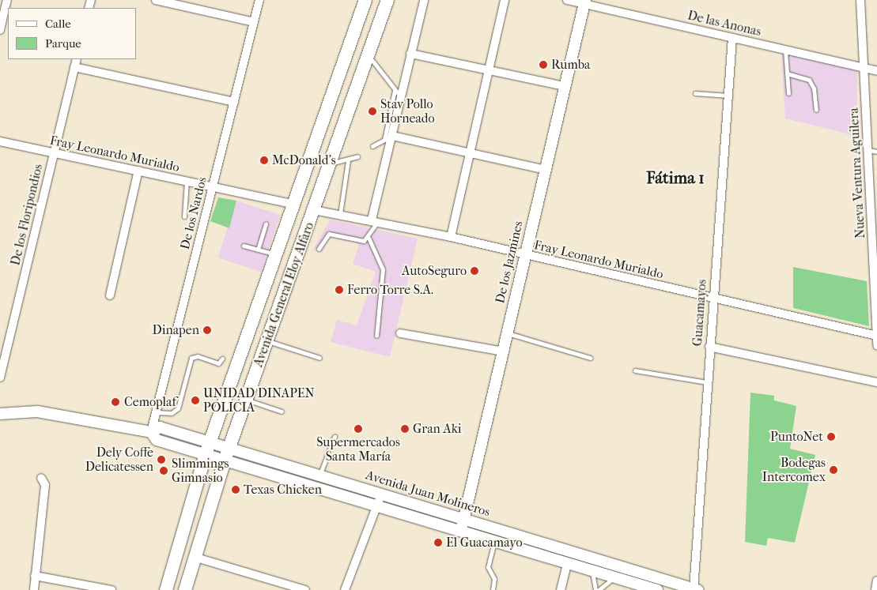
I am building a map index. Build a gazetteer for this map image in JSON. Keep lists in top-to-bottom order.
{
  "streets": {
    "main road": ["Avenida General Eloy Alfaro"],
    "street": [
      "De las Anonas",
      "Fray Leonardo Murialdo",
      "Nueva Ventura Aguilera",
      "De los Nardos",
      "De los Floripondios",
      "De los Jazmines",
      "Guacamayos",
      "Avenida Juan Molineros"
    ]
  },
  "crossings": [
    ["De las Anonas", "Nueva Ventura Aguilera"],
    ["De las Anonas", "De los Jazmines"],
    ["De las Anonas", "Guacamayos"],
    ["Fray Leonardo Murialdo", "Nueva Ventura Aguilera"],
    ["Fray Leonardo Murialdo", "De los Nardos"],
    ["Fray Leonardo Murialdo", "De los Floripondios"],
    ["Fray Leonardo Murialdo", "De los Jazmines"],
    ["Fray Leonardo Murialdo", "Avenida General Eloy Alfaro"],
    ["Fray Leonardo Murialdo", "Guacamayos"],
    ["De los Nardos", "Avenida Juan Molineros"],
    ["De los Jazmines", "Avenida Juan Molineros"],
    ["Avenida General Eloy Alfaro", "Avenida Juan Molineros"],
    ["Guacamayos", "Avenida Juan Molineros"]
  ],
  "districts": ["Fátima 1"],
  "places": [
    "Rumba",
    "Stav Pollo Horneado",
    "McDonald's",
    "AutoSeguro",
    "Ferro Torre S.A.",
    "Dinapen",
    "UNIDAD DINAPEN POLICIA",
    "Cemoplaf",
    "Supermercados Santa María",
    "Gran Aki",
    "PuntoNet",
    "Dely Coffe Delicatessen",
    "Bodegas Intercomex",
    "Slimmings Gimnasio",
    "Texas Chicken",
    "El Guacamayo"
  ],
  "legend": ["Calle", "Parque"]
}
